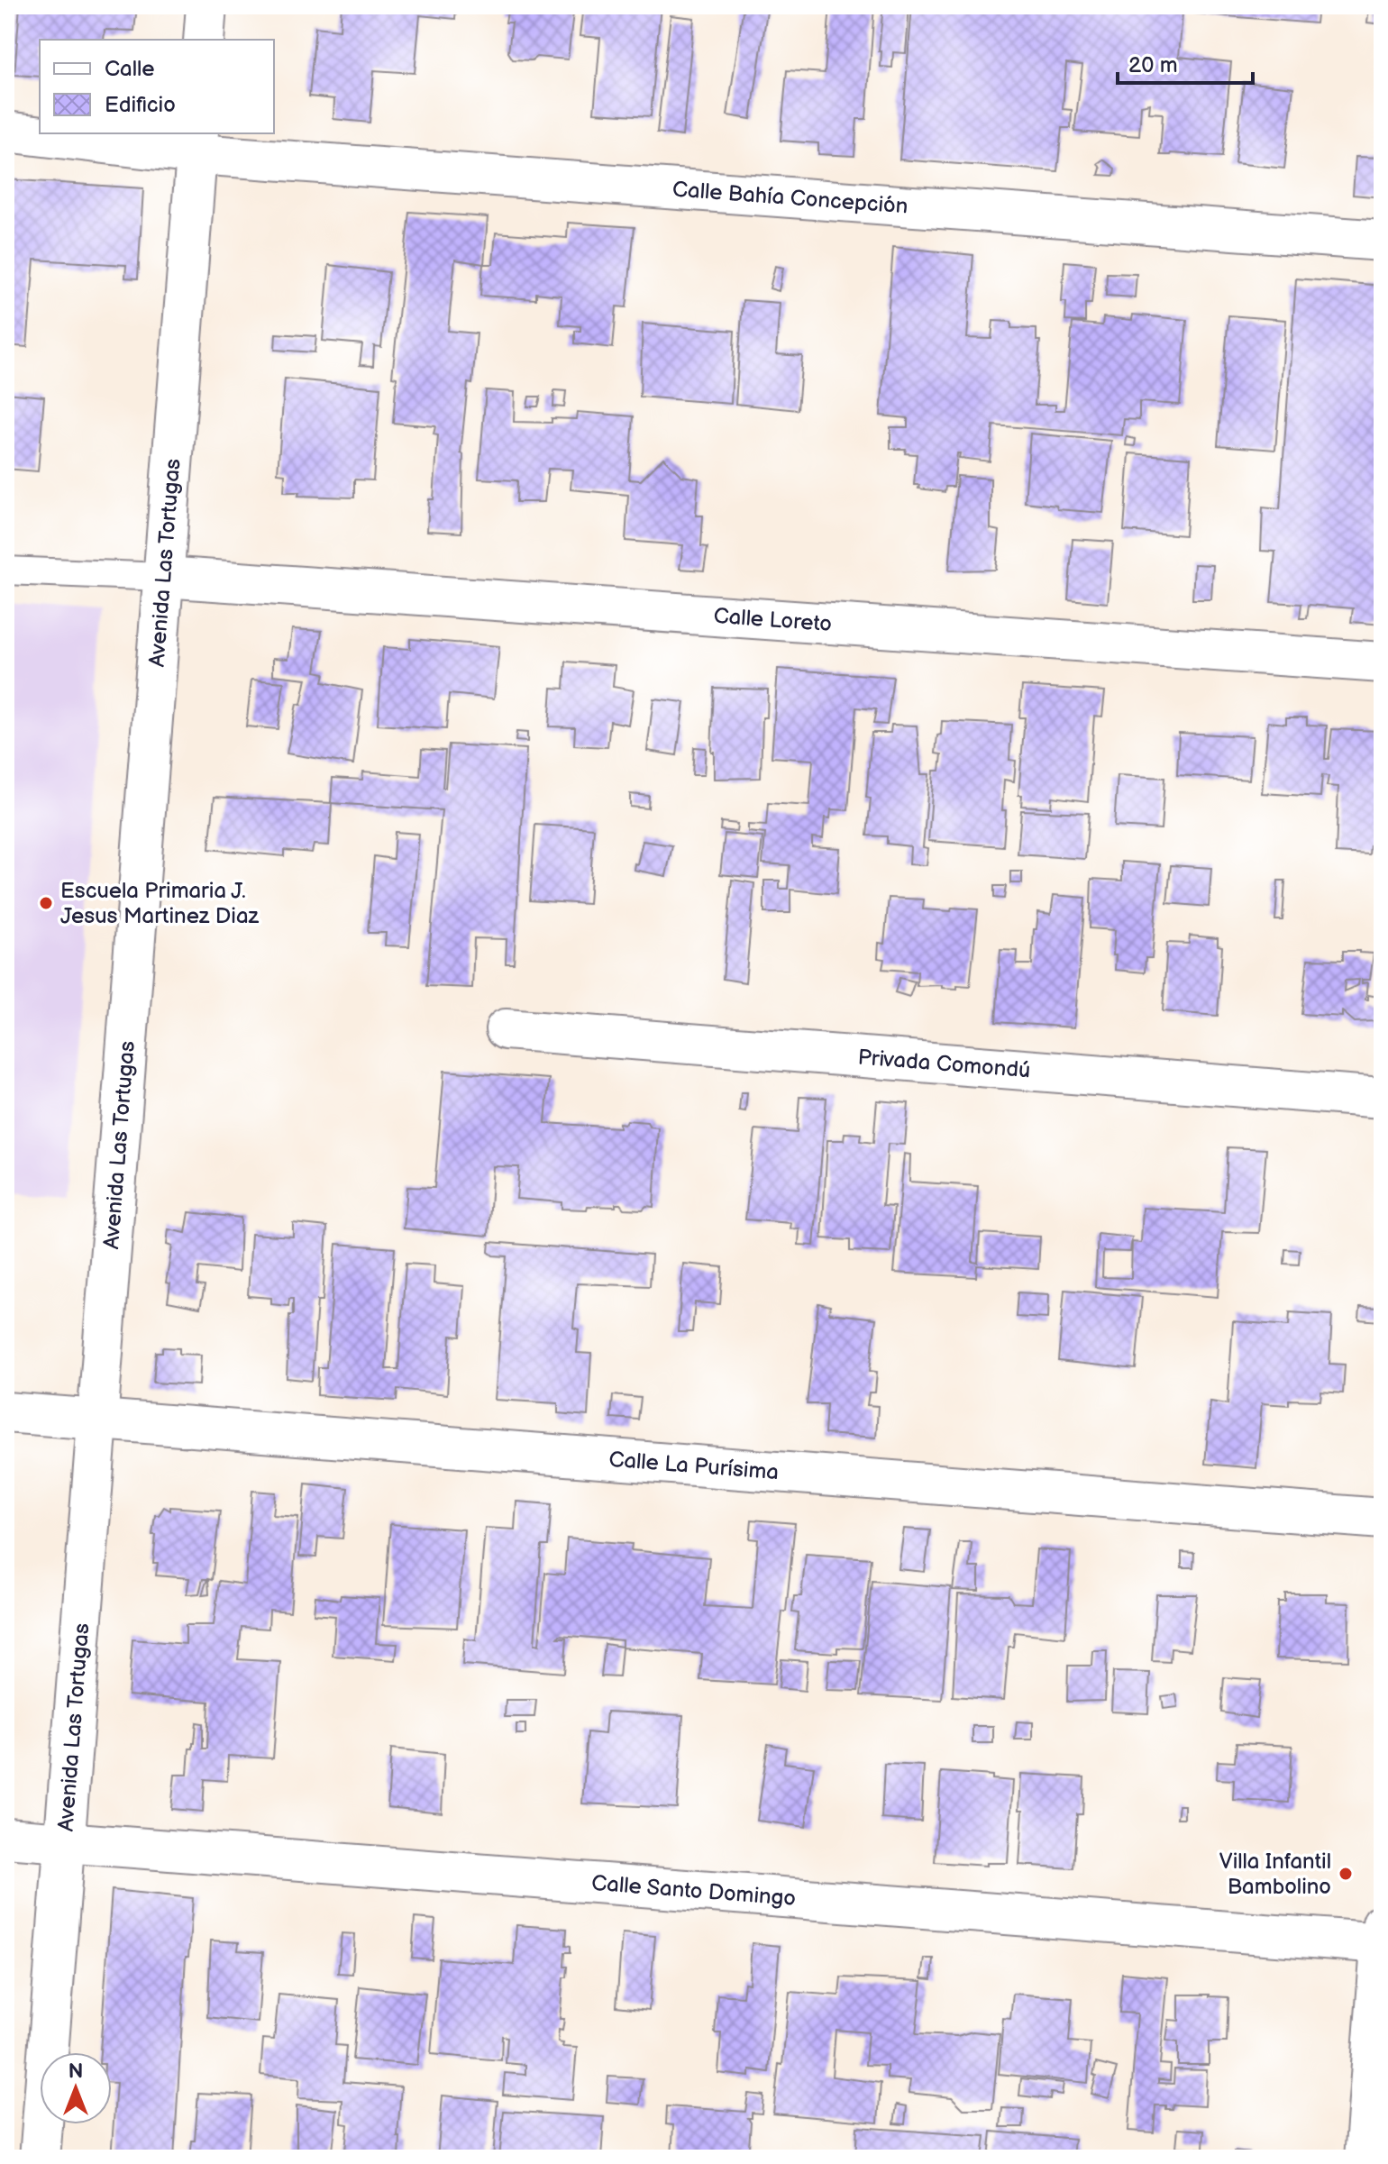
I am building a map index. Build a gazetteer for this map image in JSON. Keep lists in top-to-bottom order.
{
  "streets": {
    "street": [
      "Calle Bahía Concepción",
      "Avenida Las Tortugas",
      "Calle Loreto",
      "Privada Comondú",
      "Calle La Purísima",
      "Calle Santo Domingo"
    ]
  },
  "crossings": [
    ["Calle Bahía Concepción", "Avenida Las Tortugas"],
    ["Avenida Las Tortugas", "Calle Loreto"],
    ["Avenida Las Tortugas", "Calle La Purísima"],
    ["Avenida Las Tortugas", "Calle Santo Domingo"]
  ],
  "places": ["Escuela Primaria J. Jesus Martinez Diaz", "Villa Infantil Bambolino"],
  "legend": ["Calle", "Edificio"],
  "scale_bar": "20 m",
  "north": "top"
}
